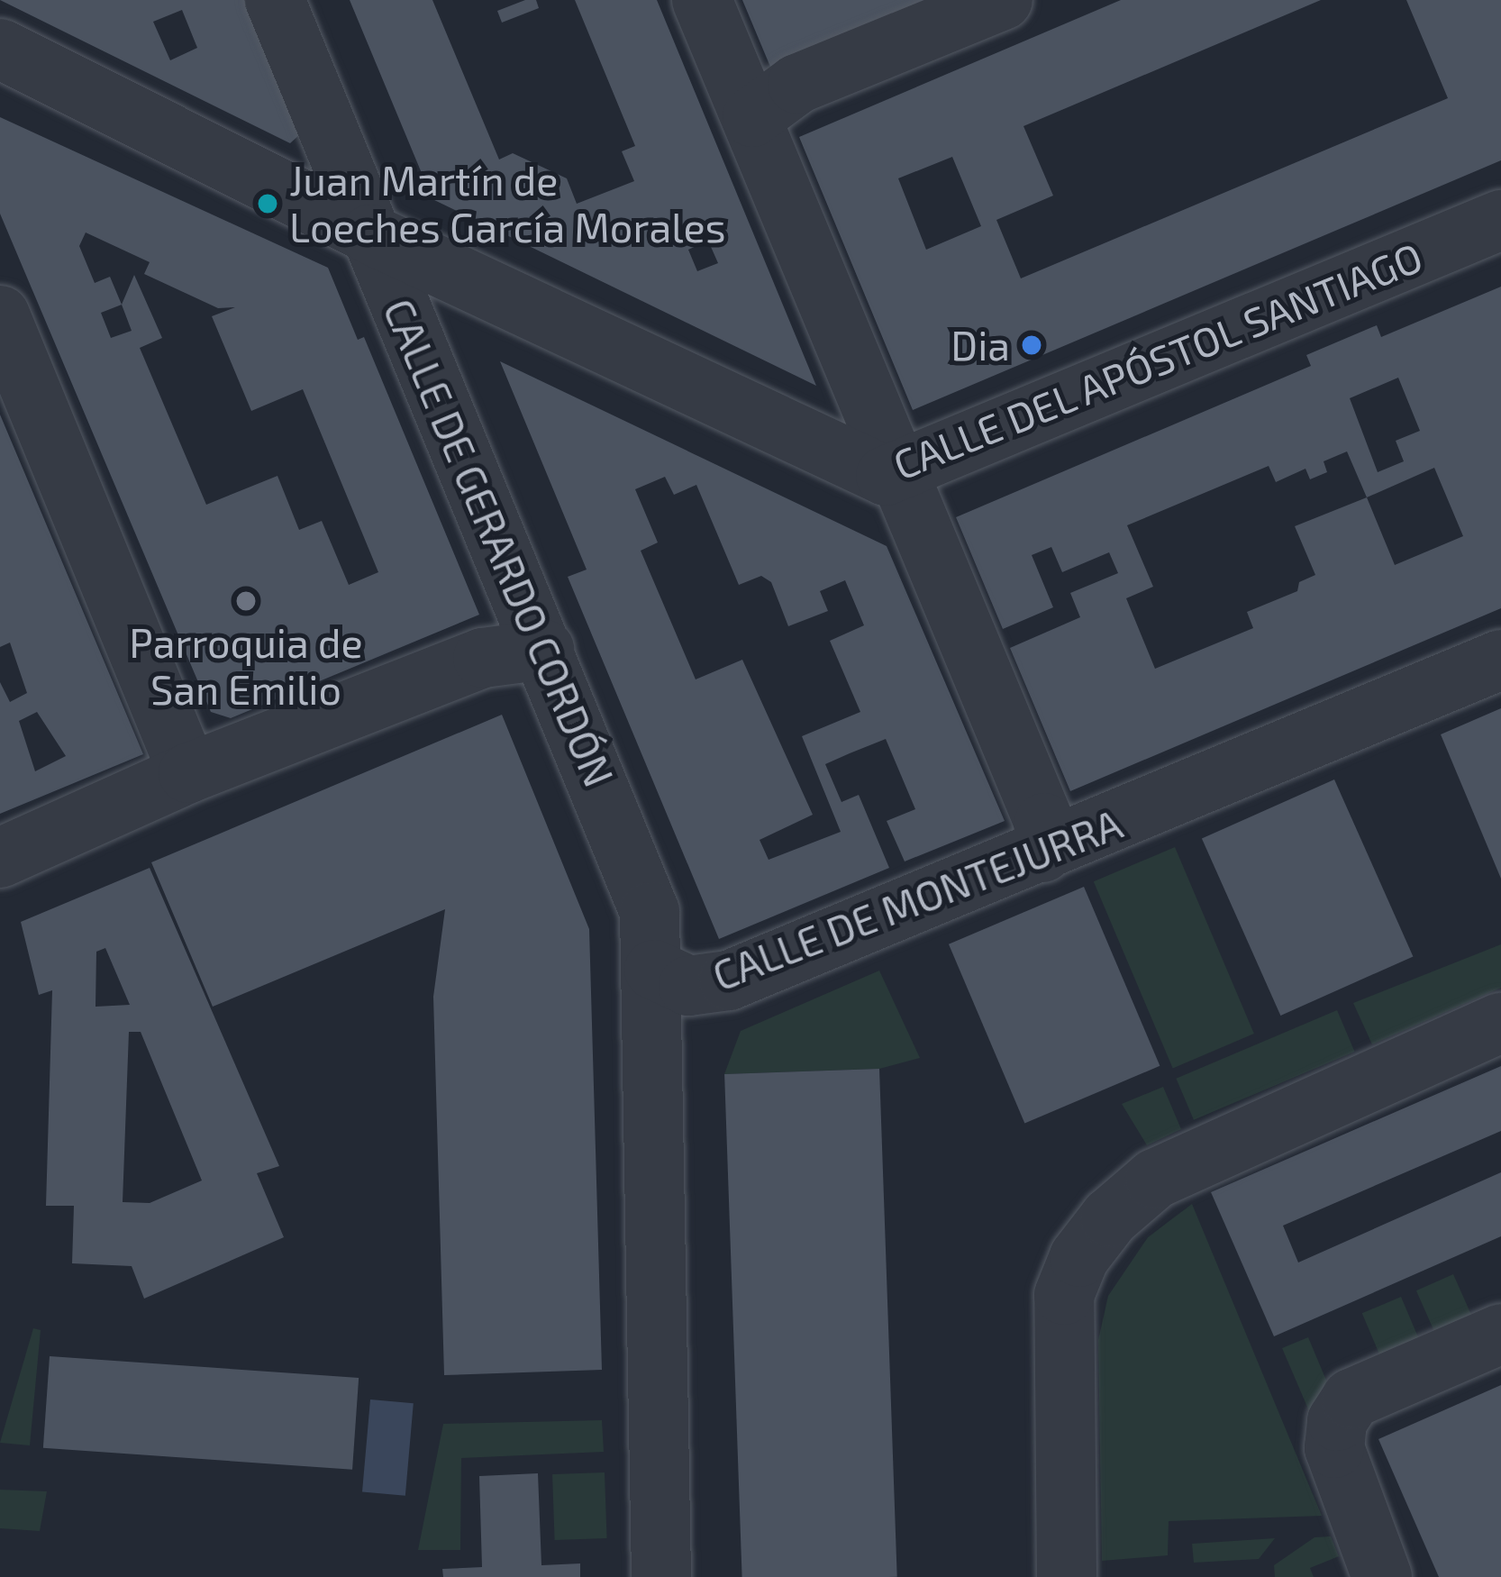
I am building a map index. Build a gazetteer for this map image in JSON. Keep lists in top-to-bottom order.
{
  "streets": {
    "street": ["CALLE DEL APÓSTOL SANTIAGO", "CALLE DE GERARDO CORDÓN", "CALLE DE MONTEJURRA"]
  },
  "crossings": [
    ["CALLE DEL APÓSTOL SANTIAGO", "CALLE DE GERARDO CORDÓN"],
    ["CALLE DE GERARDO CORDÓN", "CALLE DE MONTEJURRA"]
  ],
  "places": ["Juan Martín de Loeches García Morales", "Dia", "Parroquia de San Emilio"]
}
